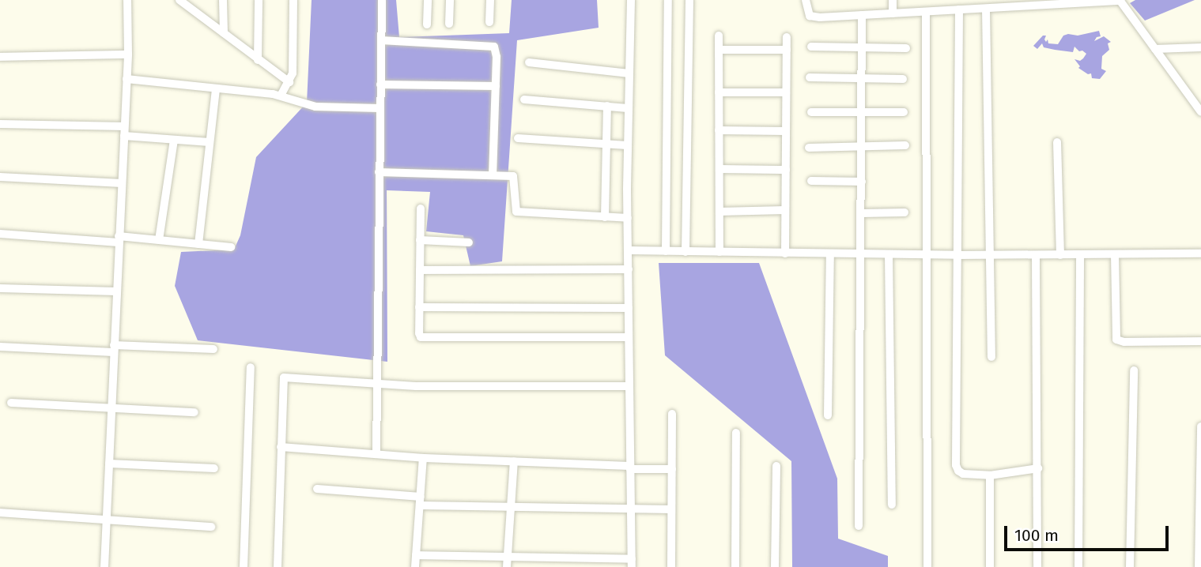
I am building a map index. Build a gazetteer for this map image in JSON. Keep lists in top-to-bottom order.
{
  "scale_bar": "100 m"
}
